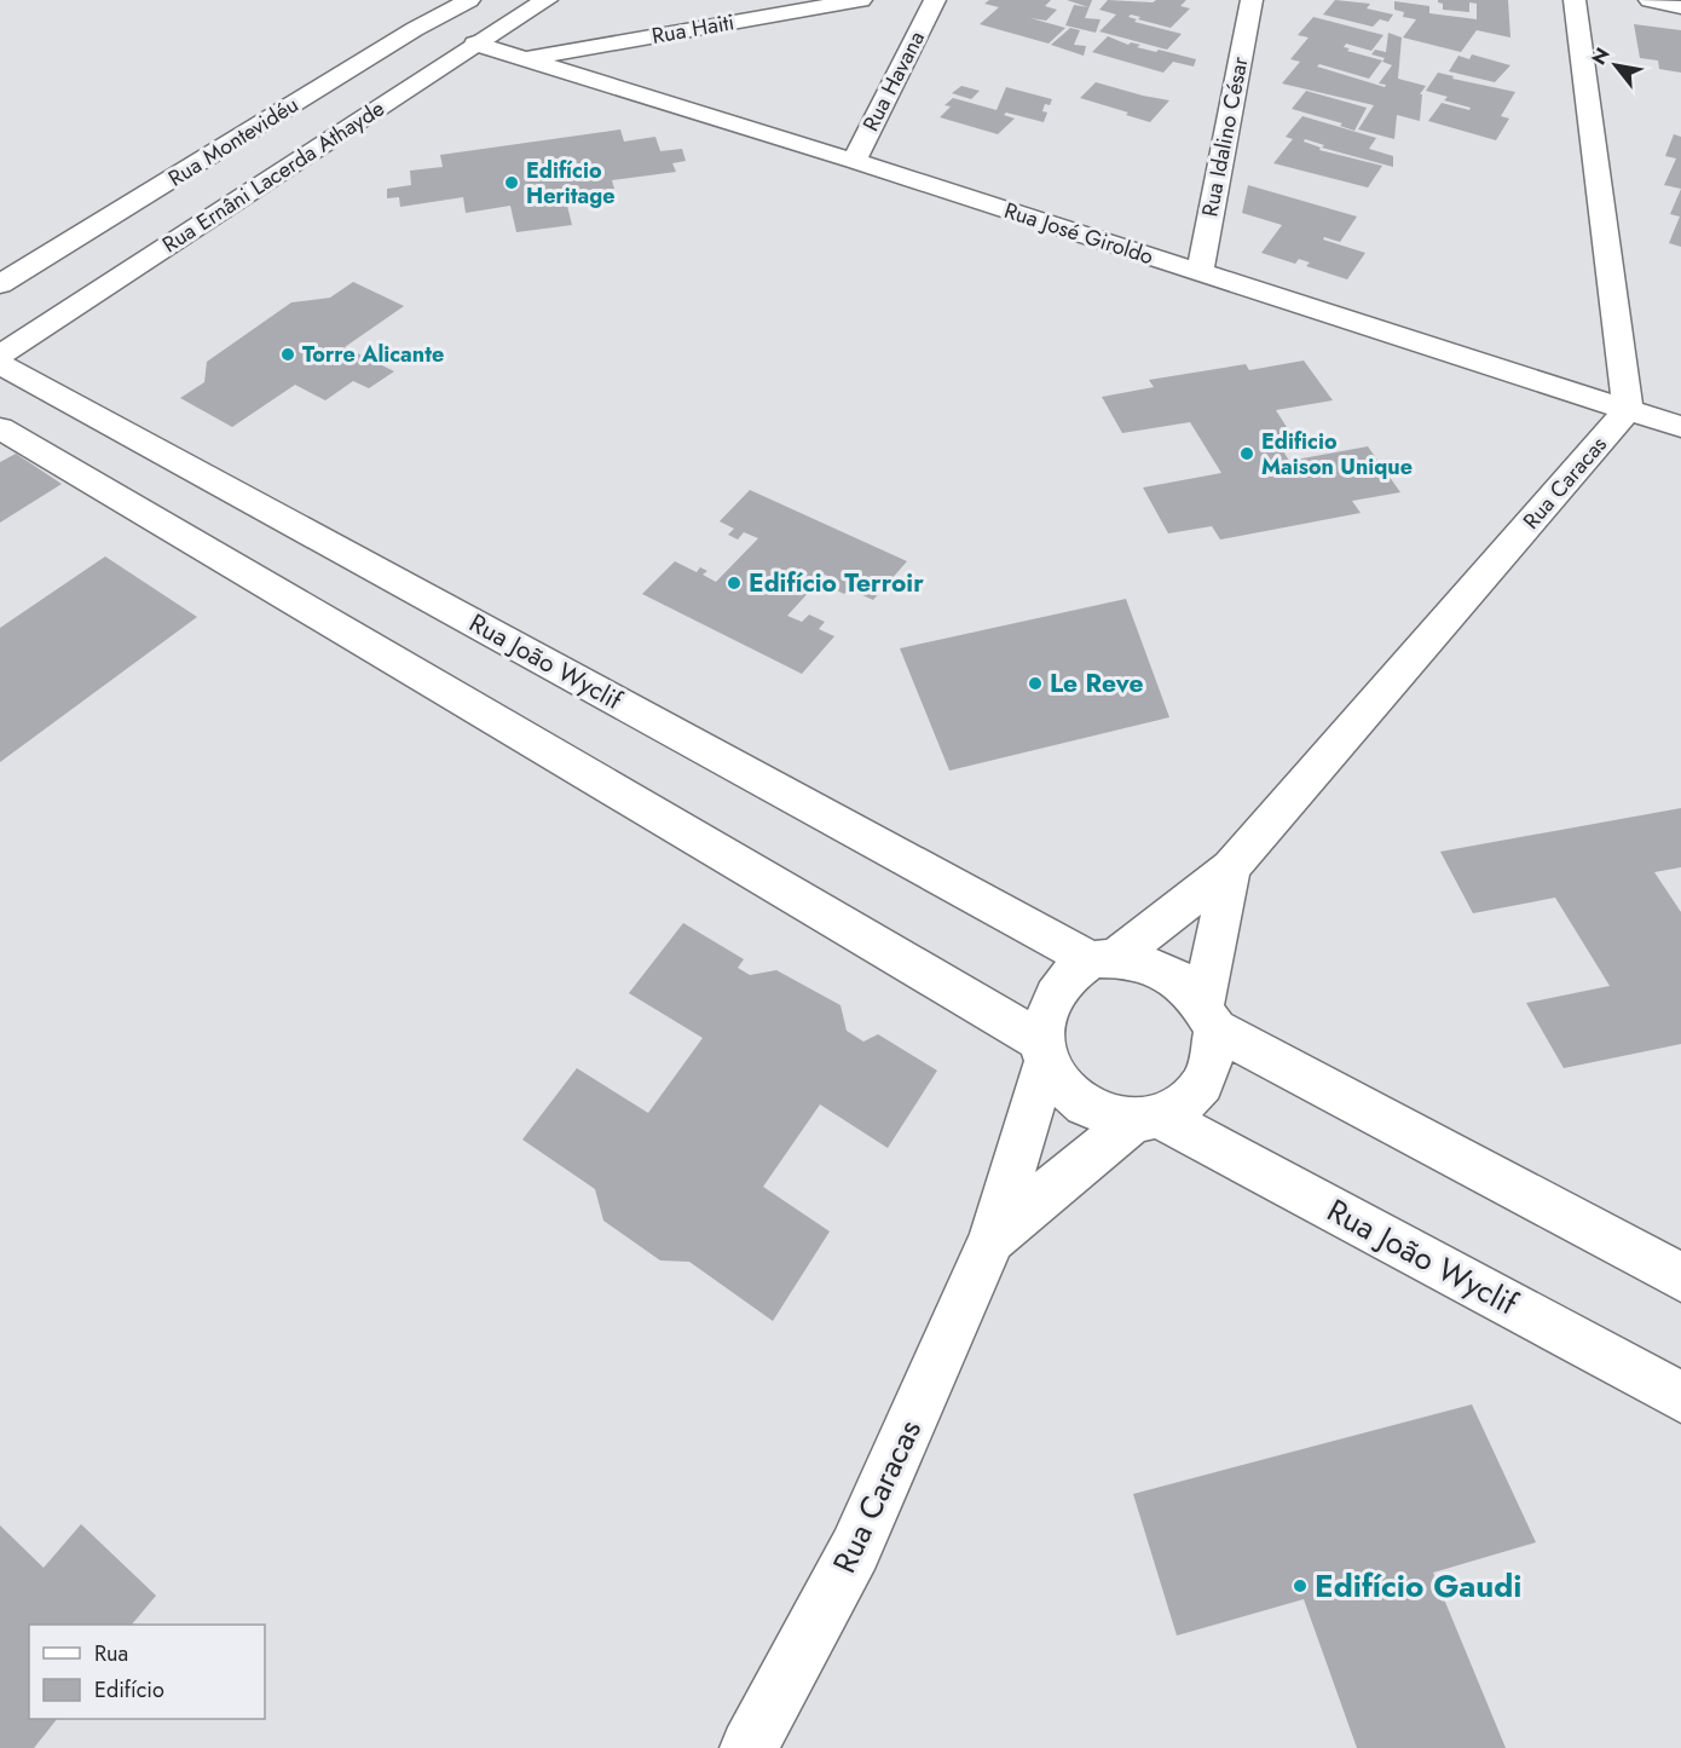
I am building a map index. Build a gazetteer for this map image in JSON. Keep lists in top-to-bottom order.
{
  "streets": {
    "street": [
      "Rua Haiti",
      "Rua Havana",
      "Rua Idalino César",
      "Rua Montevidéu",
      "Rua Ernâni Lacerda Athayde",
      "Rua José Giroldo",
      "Rua Caracas",
      "Rua João Wyclif"
    ]
  },
  "crossings": [
    ["Rua Haiti", "Rua José Giroldo"],
    ["Rua Havana", "Rua José Giroldo"],
    ["Rua Idalino César", "Rua José Giroldo"],
    ["Rua Ernâni Lacerda Athayde", "Rua José Giroldo"],
    ["Rua José Giroldo", "Rua Caracas"],
    ["Rua Caracas", "Rua João Wyclif"]
  ],
  "places": [
    "Edifício Heritage",
    "Torre Alicante",
    "Edificio Maison Unique",
    "Edifício Terroir",
    "Le Reve",
    "Edifício Gaudi"
  ],
  "legend": ["Rua", "Edifício"],
  "north": "top left"
}
